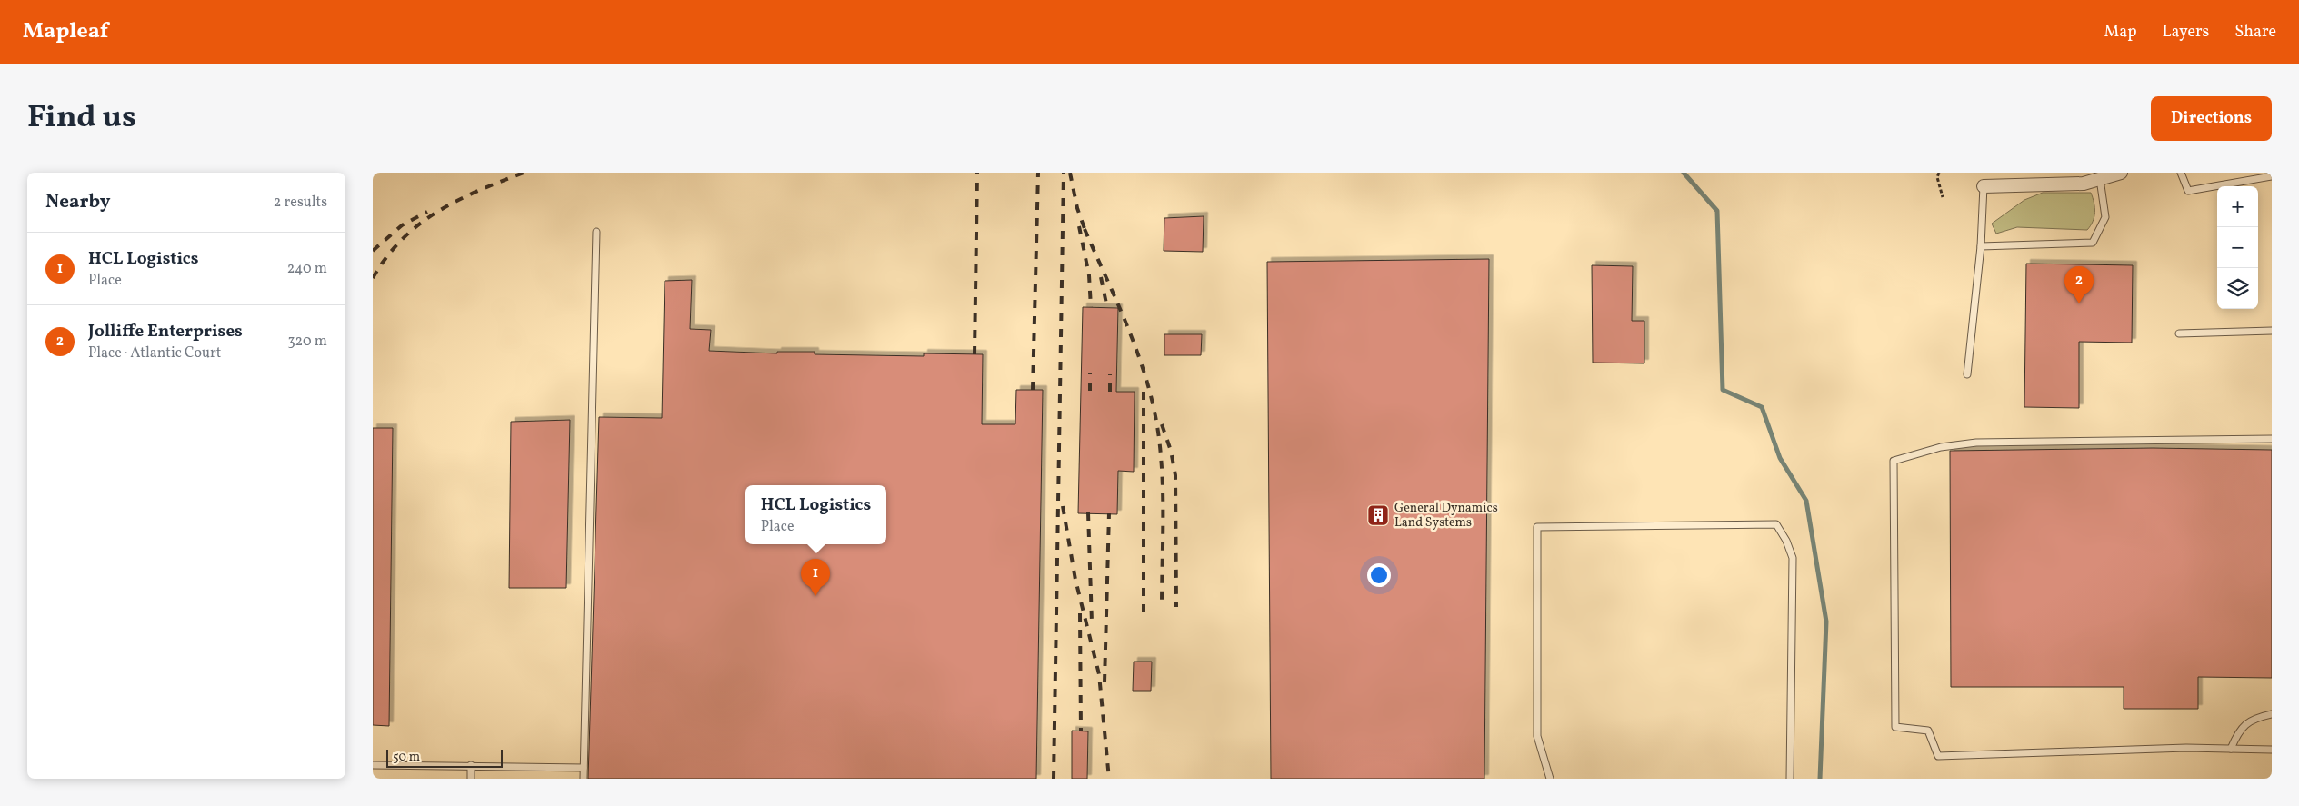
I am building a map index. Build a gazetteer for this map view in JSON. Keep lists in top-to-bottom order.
{
  "places": {
    "building": ["General Dynamics Land Systems"]
  },
  "scale_bar": "50 m",
  "page": {
    "header": "Mapleaf",
    "nav": ["Map", "Layers", "Share"],
    "title": "Find us",
    "buttons": "Directions",
    "heading": ["Nearby", "2 results"],
    "map_buttons": ["+", "−"],
    "list": [
      {
        "mark": "1",
        "name": "HCL Logistics",
        "note": "Place",
        "value": "240 m"
      },
      {
        "mark": "2",
        "name": "Jolliffe Enterprises",
        "note": "Place · Atlantic Court",
        "value": "320 m"
      }
    ],
    "pins": ["2", "1"],
    "popup": ["HCL Logistics", "Place"],
    "scale": "50 m"
  }
}
